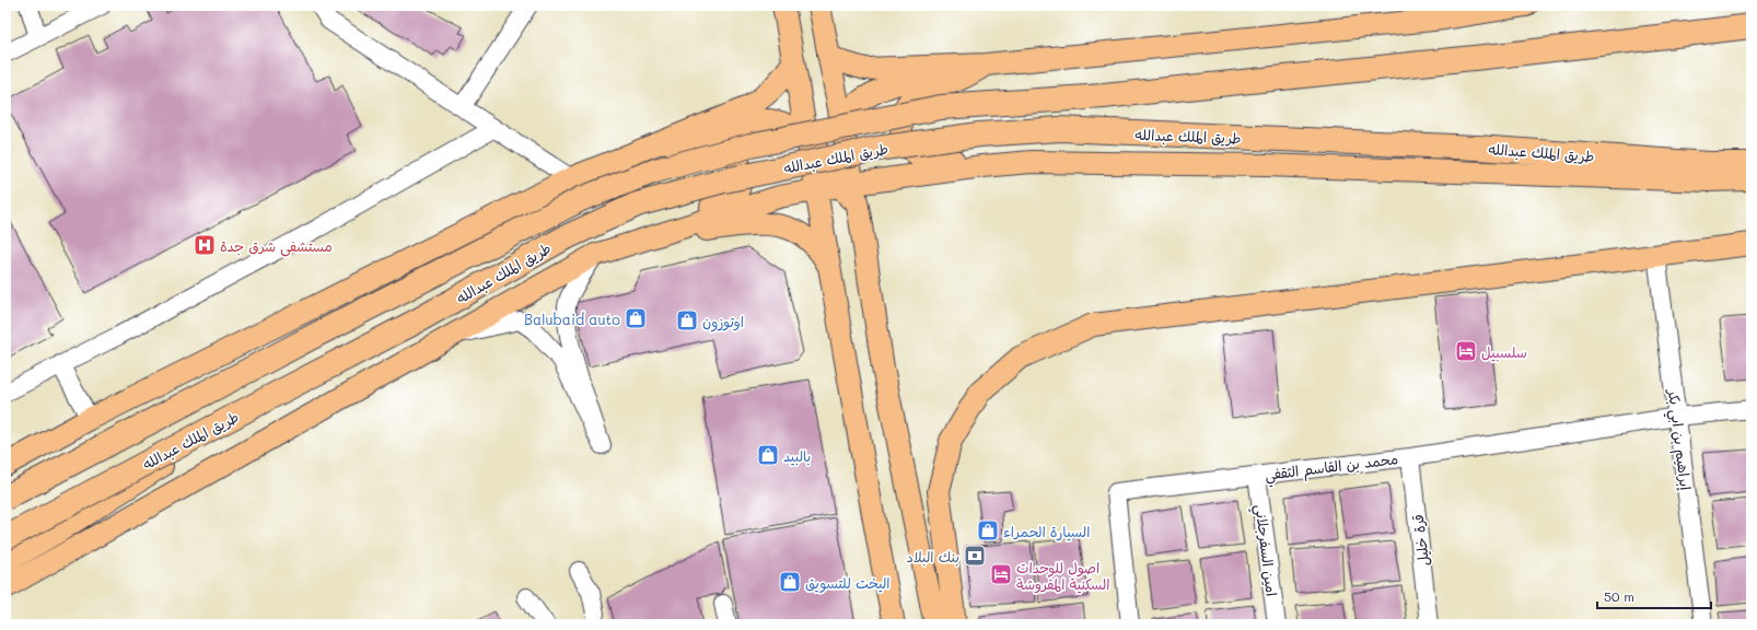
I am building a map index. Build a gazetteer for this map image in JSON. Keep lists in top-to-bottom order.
{
  "streets": {
    "highway": ["طريق الملك عبدالله"],
    "street": [
      "إبراهيم بن ابي بكر",
      "محمد بن القاسم الثقفي",
      "قرة خليل",
      "امين السفرجلاني"
    ]
  },
  "crossings": [
    ["إبراهيم بن ابي بكر", "محمد بن القاسم الثقفي"],
    ["محمد بن القاسم الثقفي", "قرة خليل"],
    ["محمد بن القاسم الثقفي", "امين السفرجلاني"]
  ],
  "places": {
    "hospital": ["مستشفى شرق جدة"],
    "shop": [
      "Balubaid auto",
      "اوتوزون",
      "بالبيد",
      "السيارة الحمراء",
      "اليخت للتسويق"
    ],
    "hotel": ["سلسبيل", "اصول للوحدات السكنية المفروشة"],
    "bank": ["بنك البلاد"]
  },
  "scale_bar": "50 m"
}
